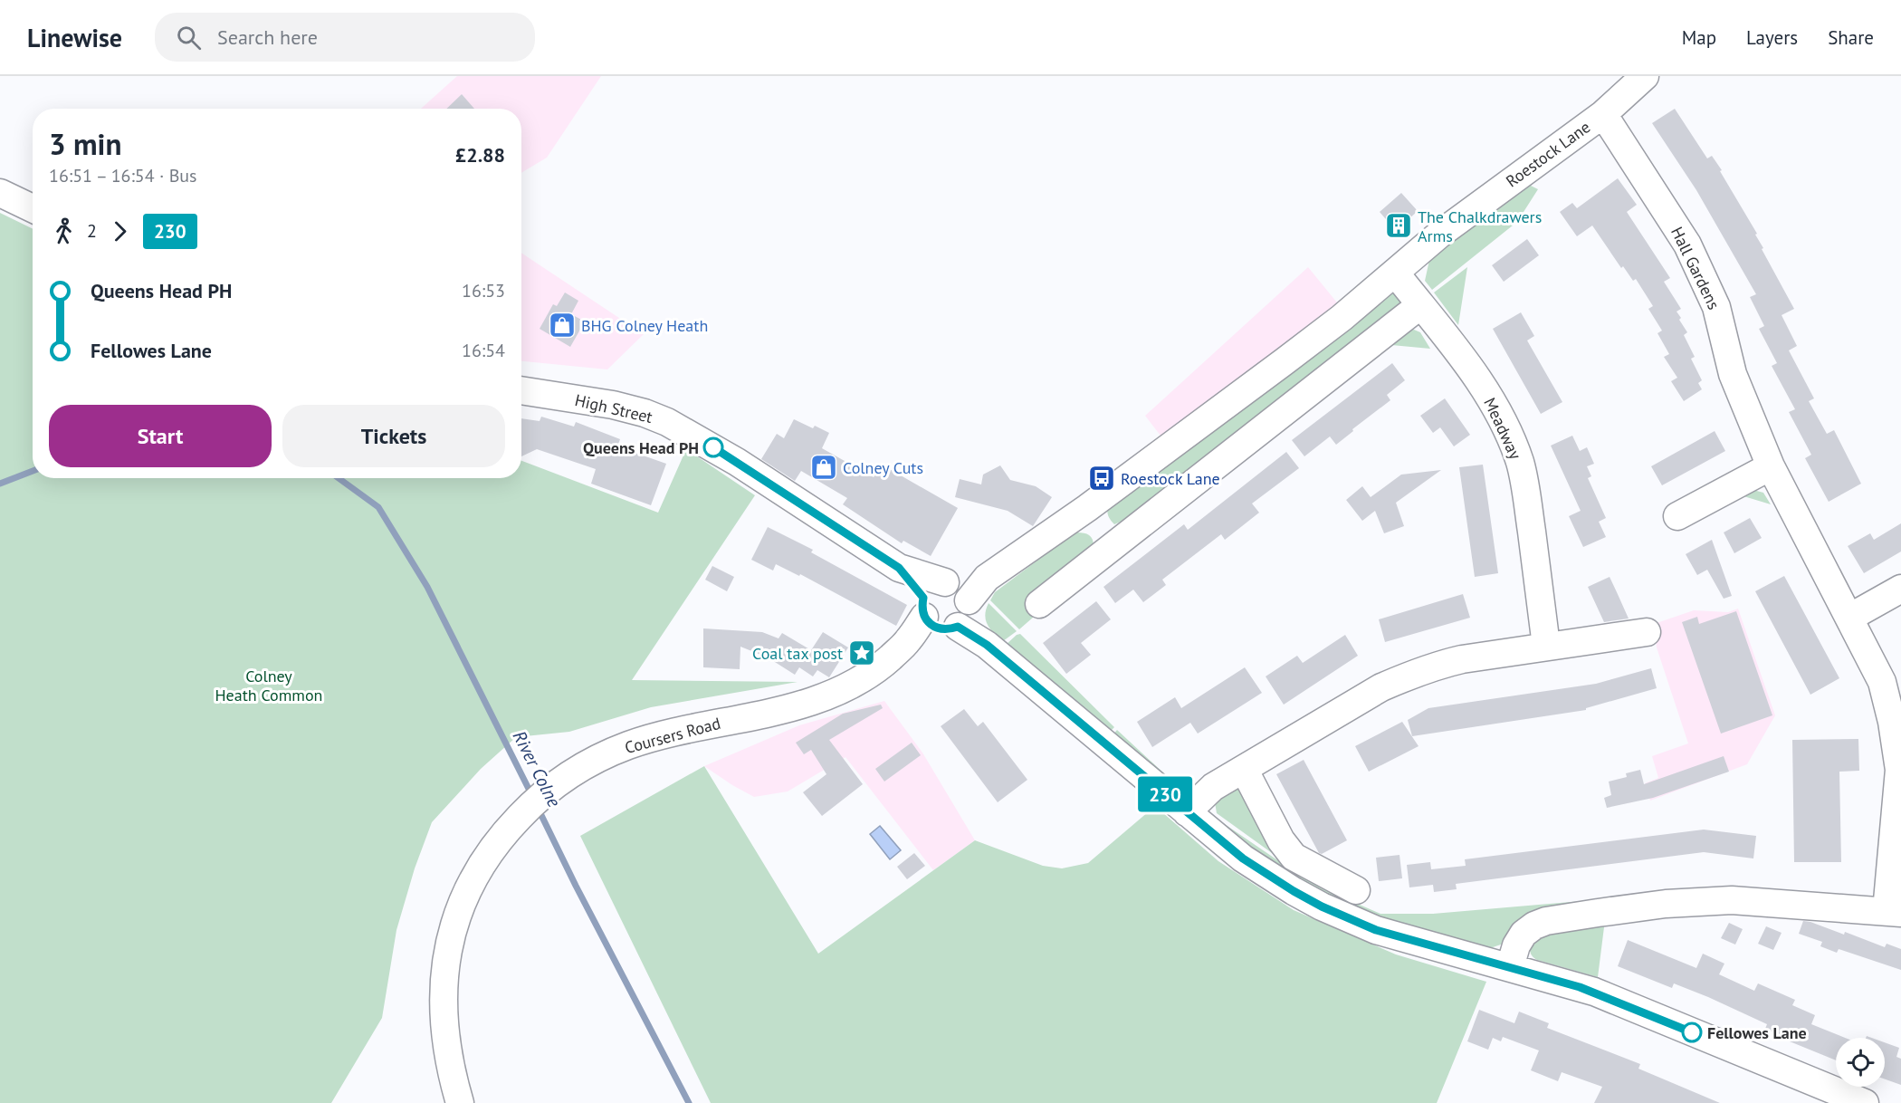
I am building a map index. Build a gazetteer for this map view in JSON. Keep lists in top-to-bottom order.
{
  "streets": {
    "street": [
      "Roestock Lane",
      "Hall Gardens",
      "High Street",
      "Meadway",
      "Coursers Road"
    ]
  },
  "crossings": [
    ["Roestock Lane", "Hall Gardens"],
    ["Roestock Lane", "High Street"],
    ["Roestock Lane", "Meadway"],
    ["Roestock Lane", "Coursers Road"],
    ["High Street", "Coursers Road"]
  ],
  "water": ["River Colne"],
  "parks": ["Colney Heath Common"],
  "places": {
    "building": ["The Chalkdrawers Arms"],
    "shop": ["BHG Colney Heath", "Colney Cuts"],
    "other": ["Queens Head PH", "Fellowes Lane"],
    "bus stop": ["Roestock Lane"],
    "place": ["Coal tax post"]
  },
  "lines": ["bus line 230"],
  "page": {
    "header": "Linewise",
    "search": "Search here",
    "nav": ["Map", "Layers", "Share"],
    "on_map": "230",
    "heading": ["3 min", "16:51 – 16:54 · Bus", "£2.88"],
    "legs": ["2", "230"],
    "list": [
      {
        "name": "Queens Head PH",
        "value": "16:53"
      },
      {
        "name": "Fellowes Lane",
        "value": "16:54"
      }
    ],
    "buttons": ["Start", "Tickets"]
  }
}
